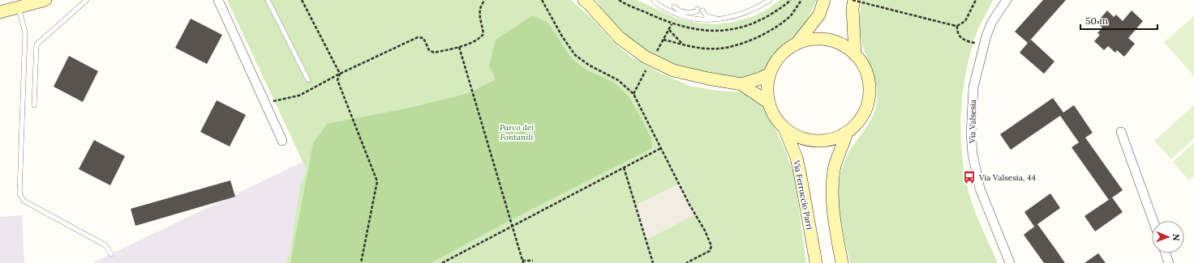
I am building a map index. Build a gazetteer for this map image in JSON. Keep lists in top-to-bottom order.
{
  "streets": {
    "main road": ["Via Ferruccio Parri"],
    "street": ["Via Valsesia"]
  },
  "parks": ["Parco dei Fontanili"],
  "places": {
    "bus stop": ["Via Valsesia, 44"]
  },
  "scale_bar": "50 m",
  "north": "right"
}
